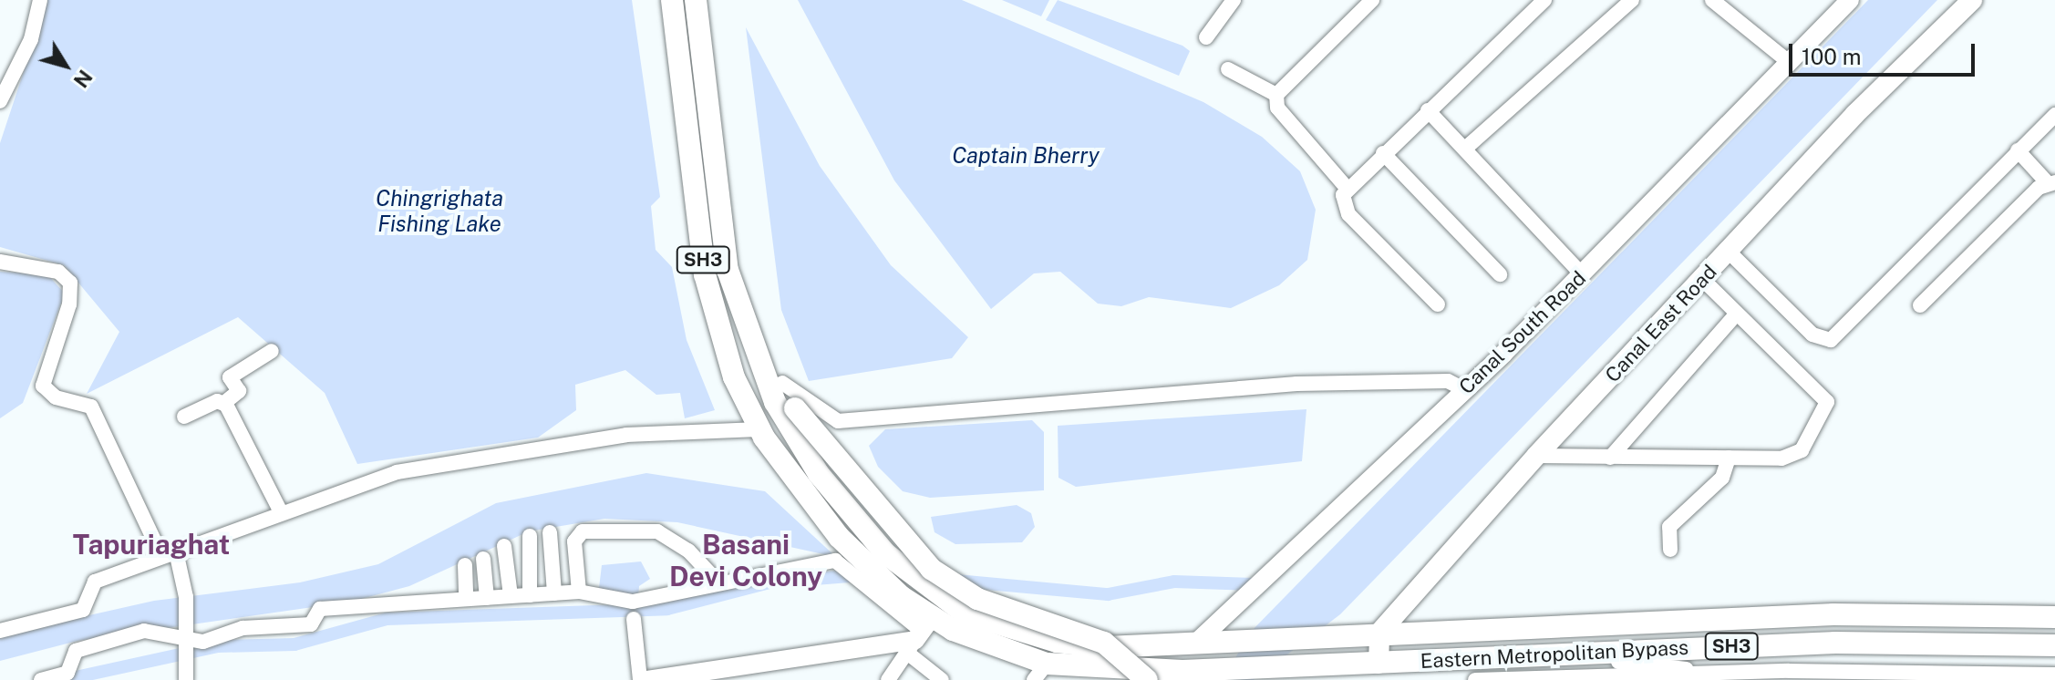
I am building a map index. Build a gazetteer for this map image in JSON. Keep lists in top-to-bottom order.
{
  "streets": {
    "main road": ["SH3", "Canal East Road", "Eastern Metropolitan Bypass"],
    "street": ["Canal South Road"]
  },
  "crossings": [
    ["Canal East Road", "Eastern Metropolitan Bypass"],
    ["Canal South Road", "Eastern Metropolitan Bypass"]
  ],
  "districts": ["Tapuriaghat", "Basani Devi Colony"],
  "water": ["Captain Bherry", "Chingrighata Fishing Lake"],
  "scale_bar": "100 m",
  "north": "bottom right"
}
